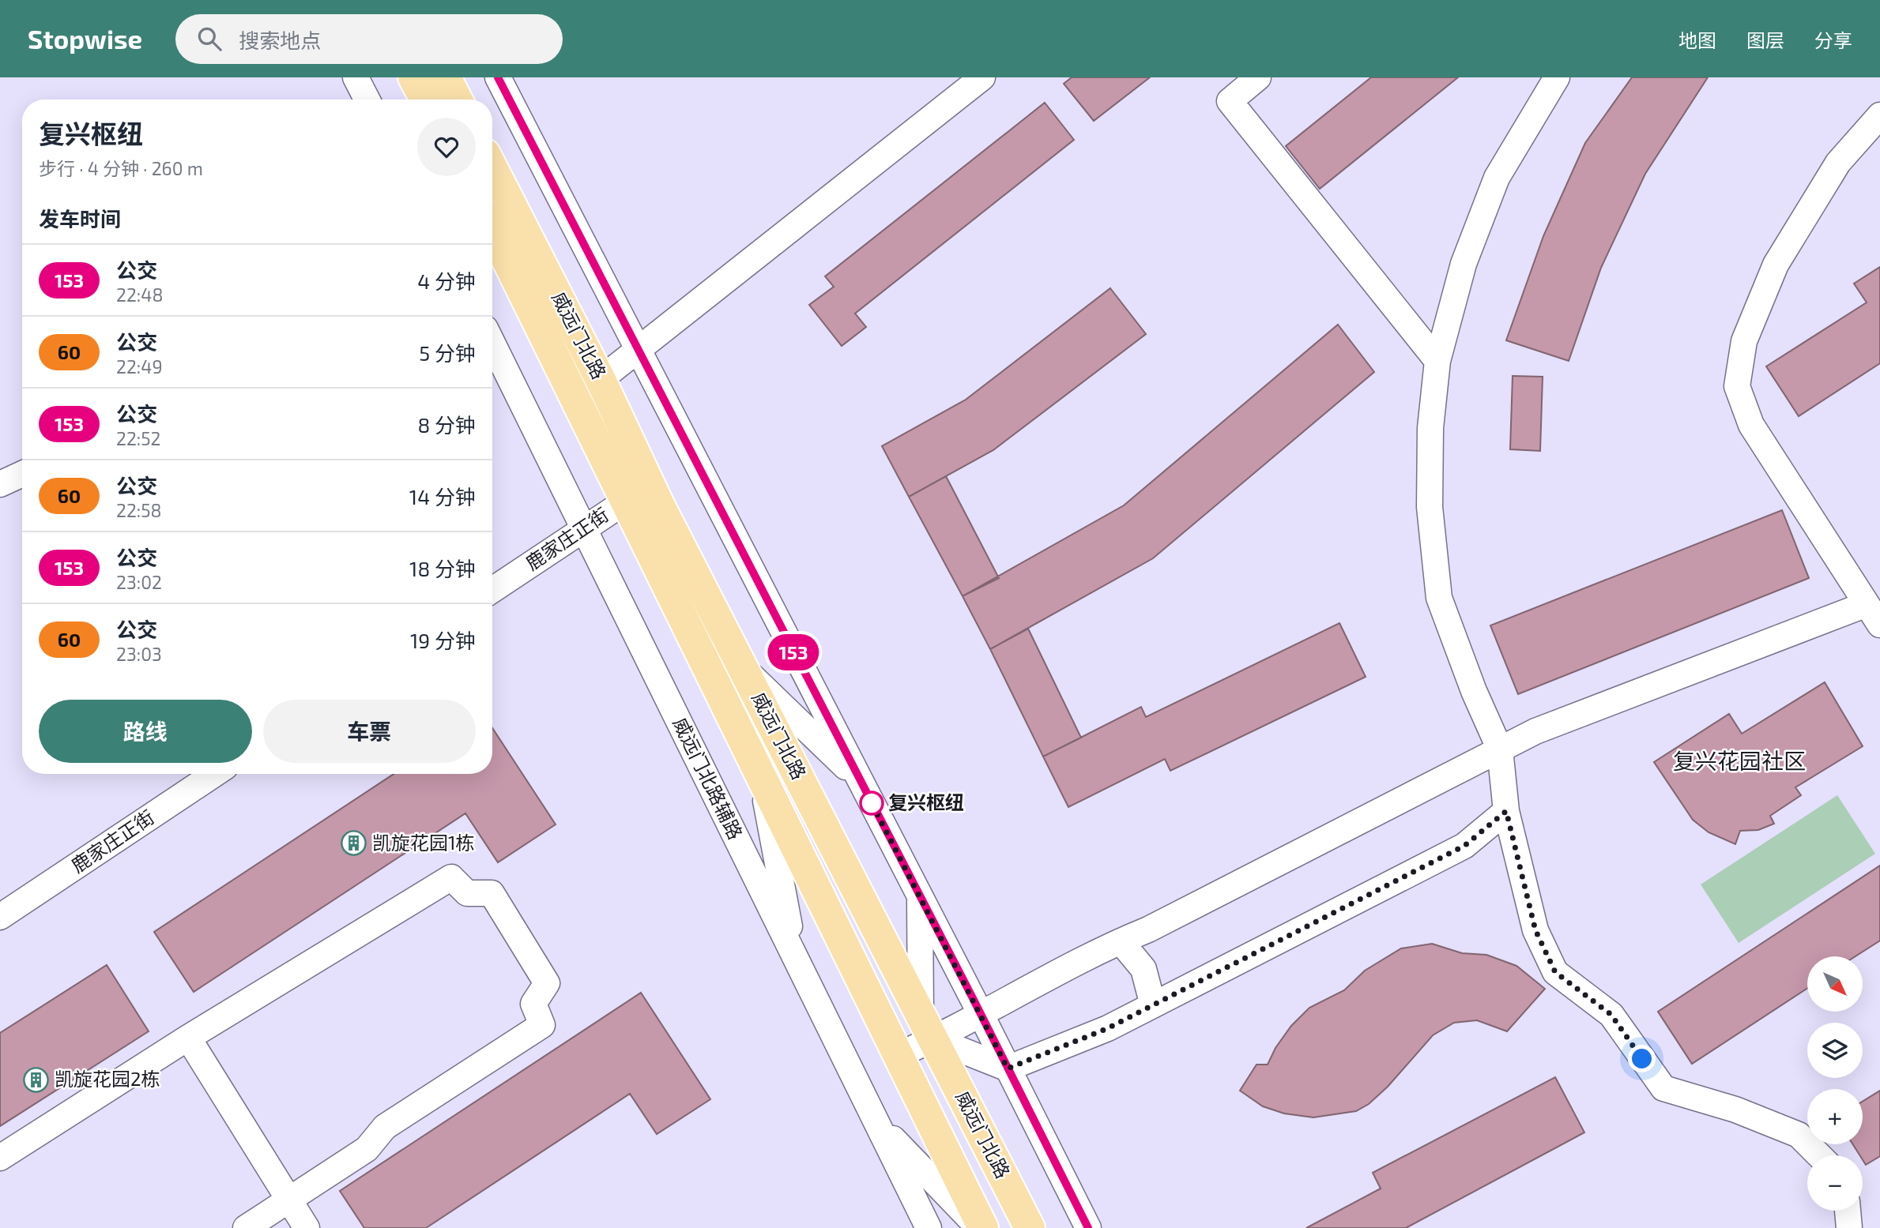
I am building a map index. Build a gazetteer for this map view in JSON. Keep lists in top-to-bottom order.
{
  "streets": {
    "main road": ["威远门北路"],
    "street": ["鹿家庄正街", "威远门北路辅路"]
  },
  "crossings": [
    ["威远门北路", "鹿家庄正街"],
    ["鹿家庄正街", "威远门北路辅路"]
  ],
  "districts": ["复兴花园社区"],
  "places": {
    "other": ["复兴枢纽"],
    "building": ["凯旋花园1栋", "凯旋花园2栋"]
  },
  "lines": ["bus line 153"],
  "north": "bottom right",
  "page": {
    "header": "Stopwise",
    "search": "搜索地点",
    "nav": ["地图", "图层", "分享"],
    "on_map": "153",
    "heading": [
      ["复兴枢纽", "步行 · 4 分钟 · 260 m"],
      "发车时间"
    ],
    "list": [
      {
        "mark": "153",
        "name": "公交",
        "note": "22:48",
        "value": "4 分钟"
      },
      {
        "mark": "60",
        "name": "公交",
        "note": "22:49",
        "value": "5 分钟"
      },
      {
        "mark": "153",
        "name": "公交",
        "note": "22:52",
        "value": "8 分钟"
      },
      {
        "mark": "60",
        "name": "公交",
        "note": "22:58",
        "value": "14 分钟"
      },
      {
        "mark": "153",
        "name": "公交",
        "note": "23:02",
        "value": "18 分钟"
      },
      {
        "mark": "60",
        "name": "公交",
        "note": "23:03",
        "value": "19 分钟"
      }
    ],
    "buttons": ["路线", "车票"],
    "map_buttons": ["+", "−"]
  }
}
